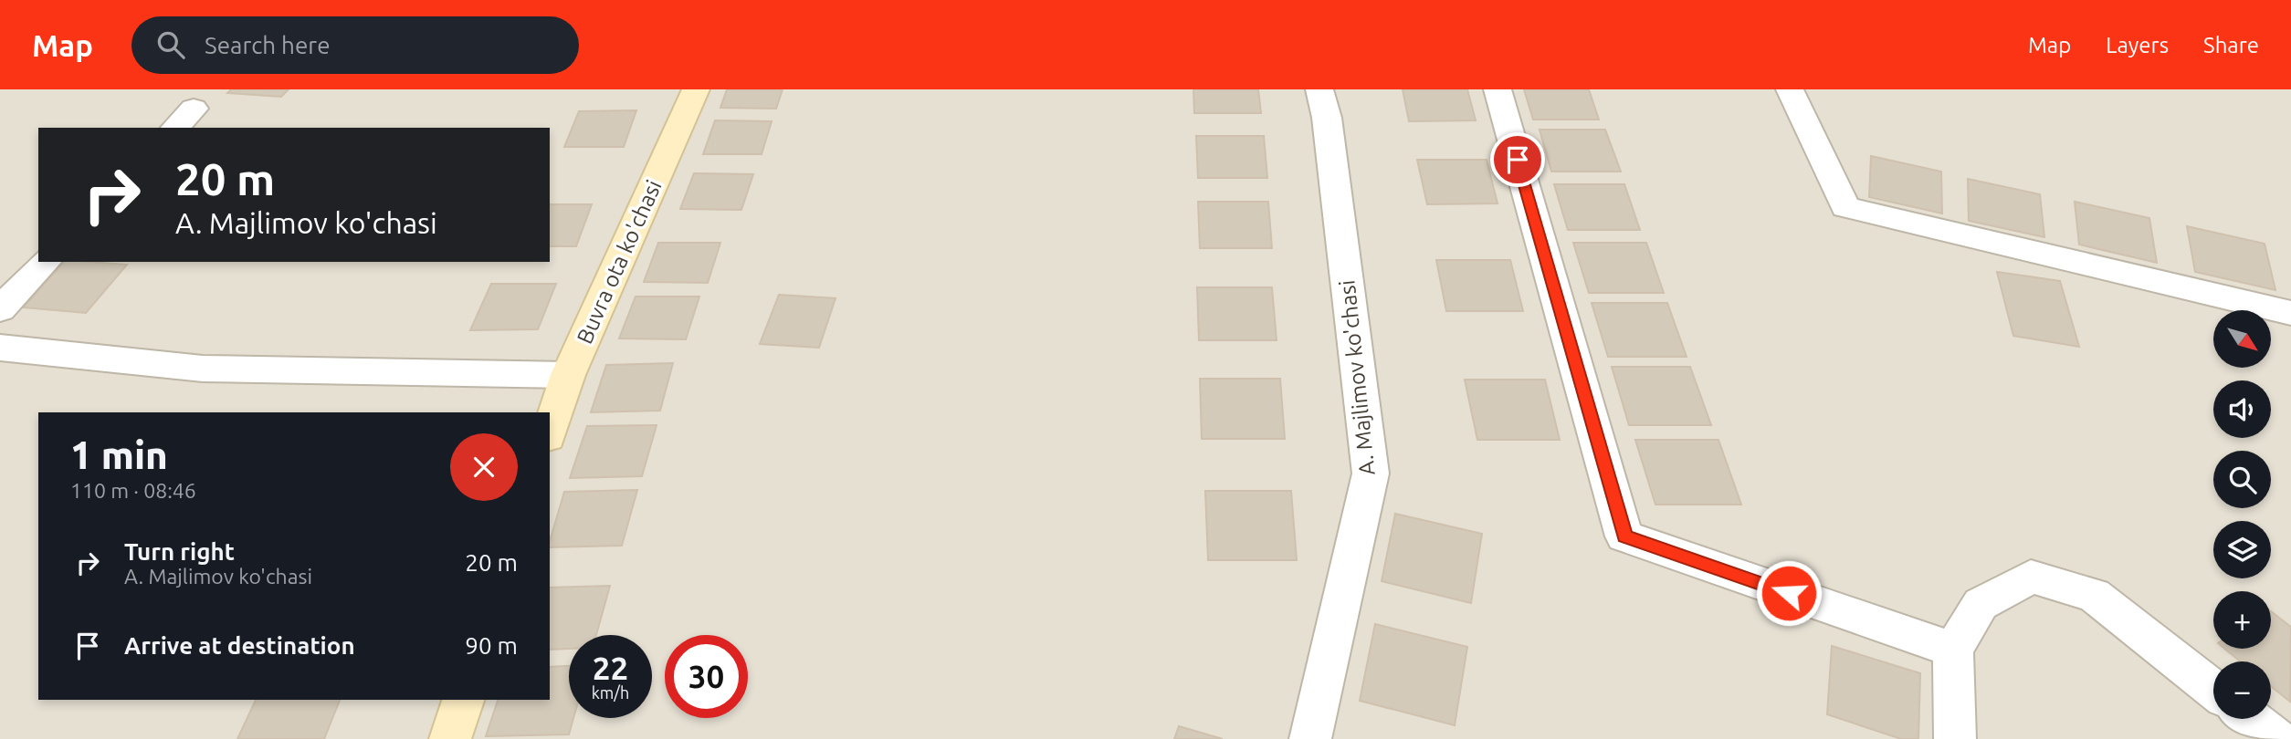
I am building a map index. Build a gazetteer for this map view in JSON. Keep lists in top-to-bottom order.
{
  "streets": {
    "main road": ["Buvra ota ko'chasi"],
    "street": ["A. Majlimov ko'chasi"]
  },
  "north": "bottom right",
  "page": {
    "header": "Map",
    "search": "Search here",
    "nav": ["Map", "Layers", "Share"],
    "turn": ["20 m", "A. Majlimov ko'chasi"],
    "map_buttons": ["+", "−"],
    "heading": ["1 min", "110 m · 08:46"],
    "list": [
      {
        "name": "Turn right",
        "note": "A. Majlimov ko'chasi",
        "value": "20 m"
      },
      {
        "name": "Arrive at destination",
        "value": "90 m"
      }
    ],
    "speed": "22 km/h",
    "limit": "30"
  }
}
